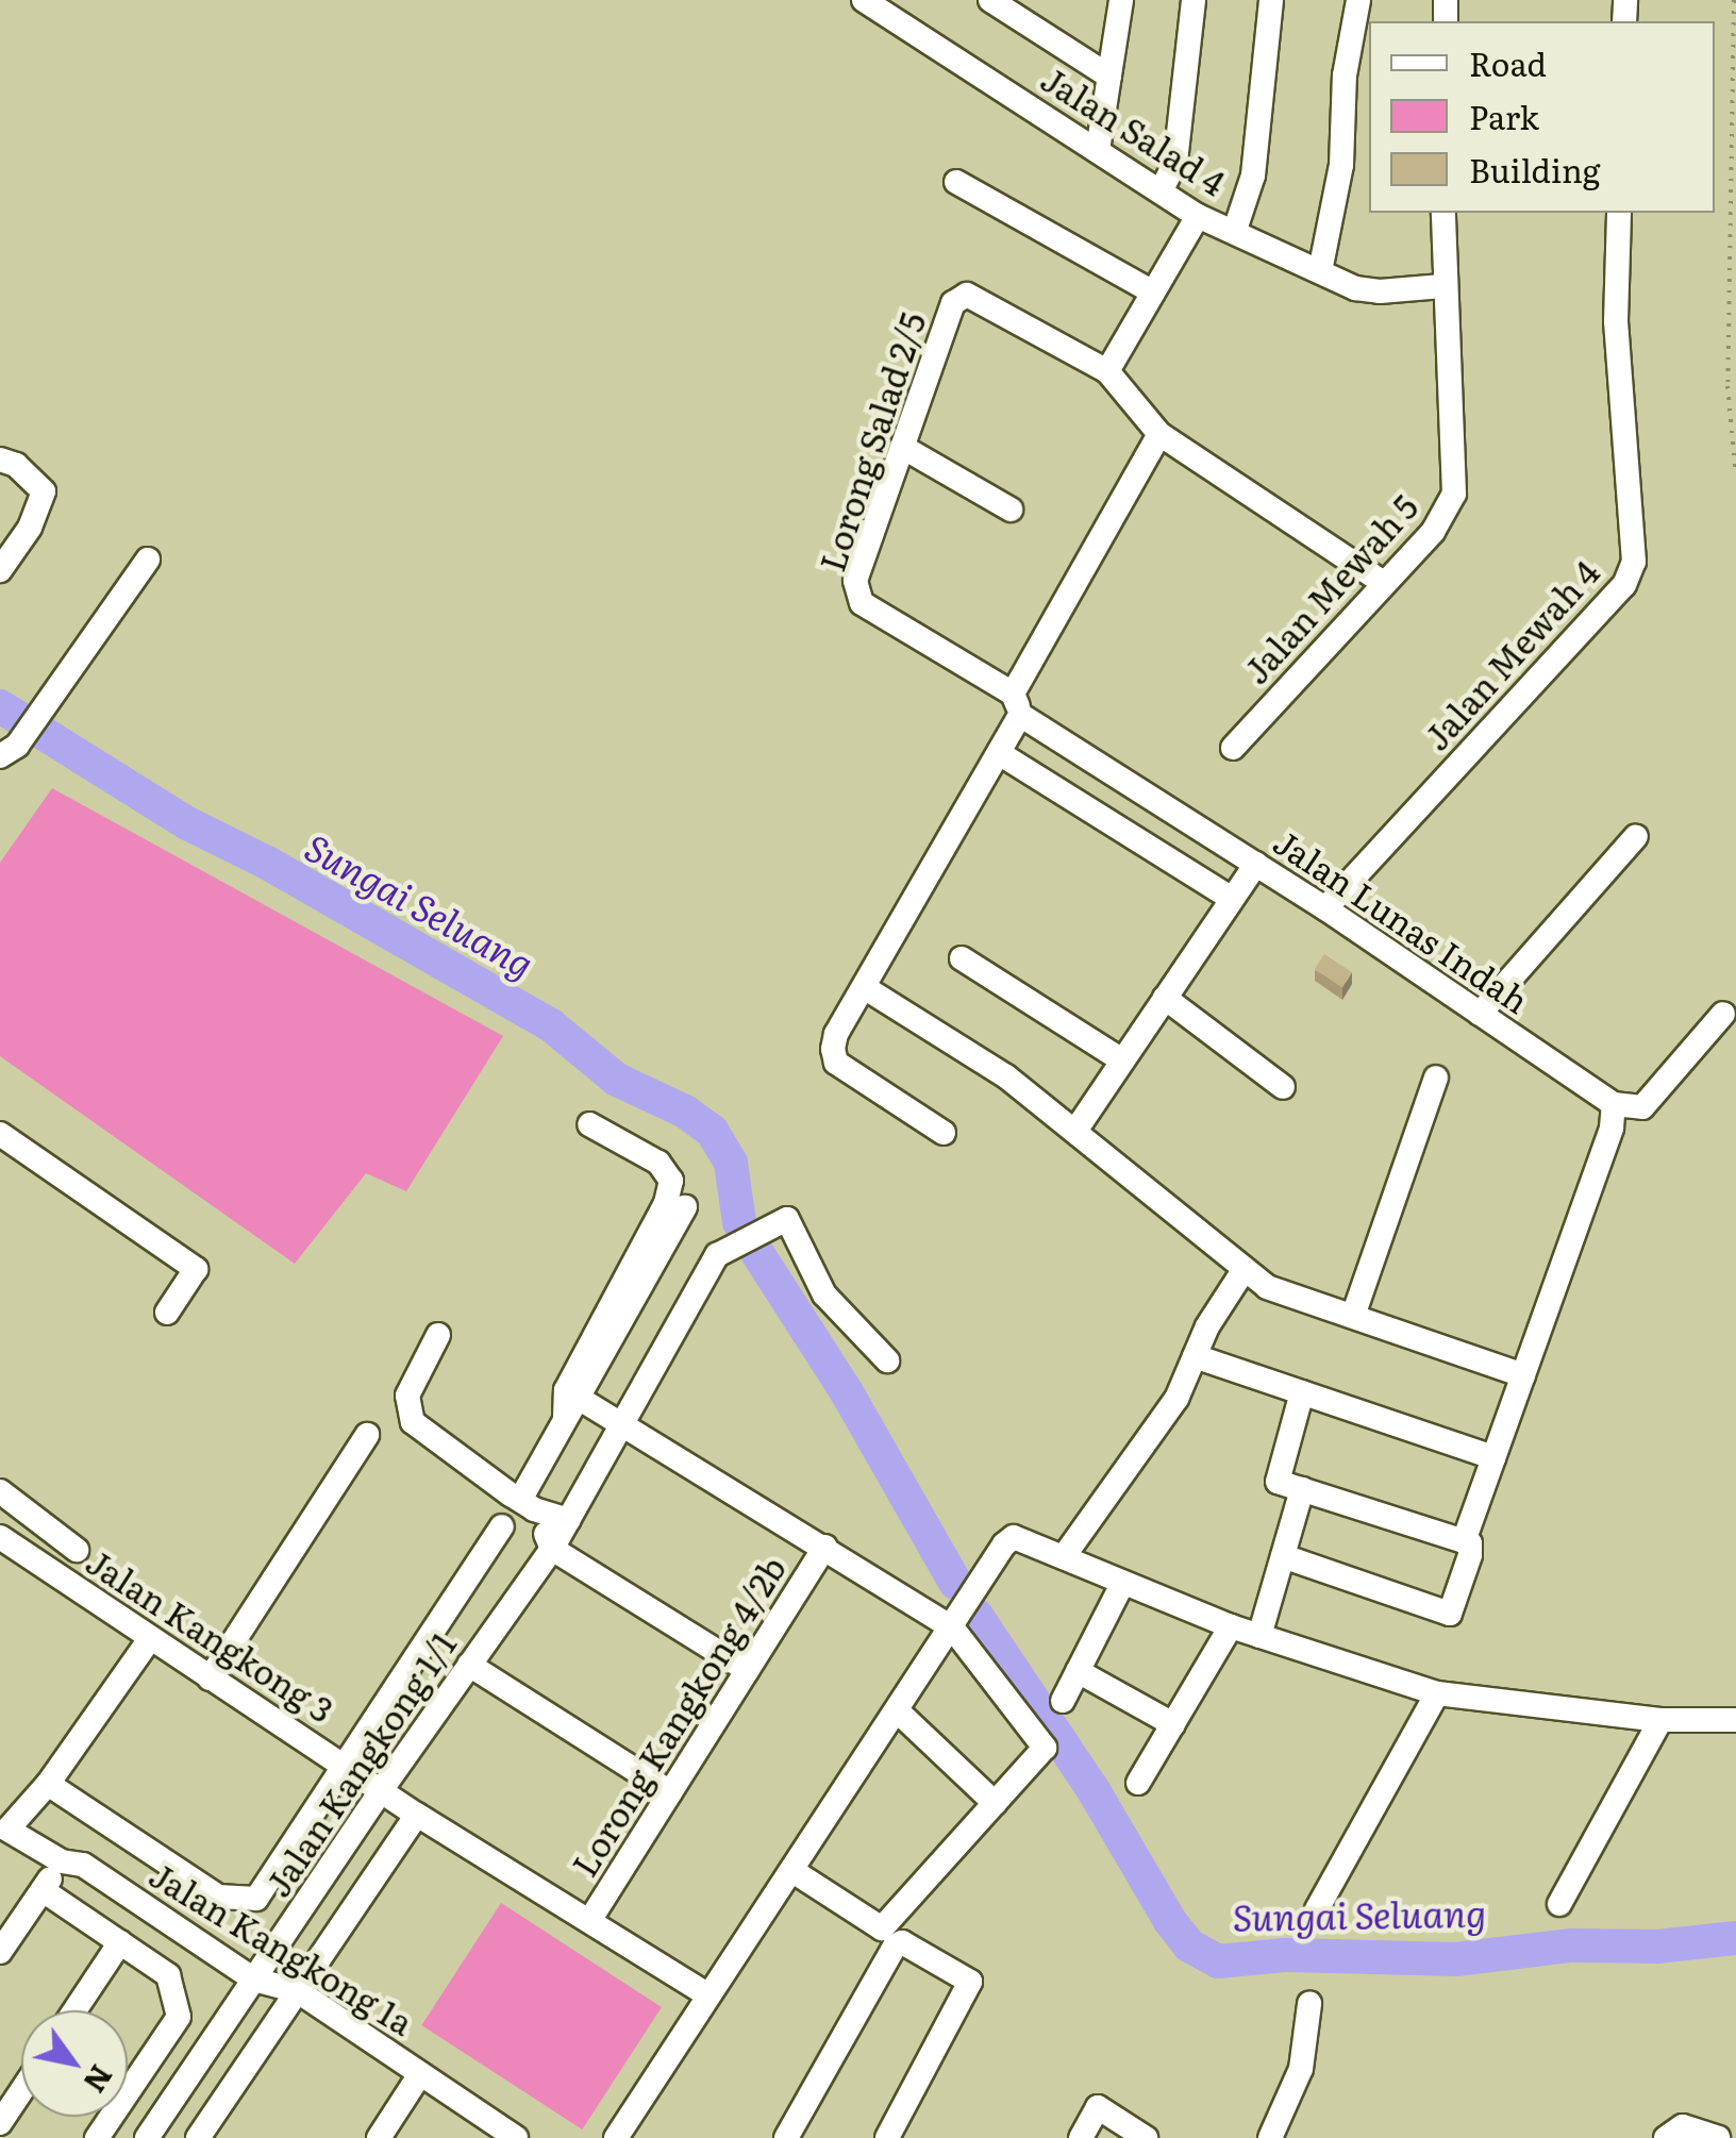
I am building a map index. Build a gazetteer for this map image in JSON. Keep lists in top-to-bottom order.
{
  "streets": {
    "street": [
      "Jalan Salad 4",
      "Lorong Salad 2/5",
      "Jalan Mewah 5",
      "Jalan Mewah 4",
      "Jalan Lunas Indah",
      "Jalan Kangkong 3",
      "Lorong Kangkong 4/2b",
      "Jalan Kangkong 1/1",
      "Jalan Kangkong 1a"
    ]
  },
  "crossings": [
    ["Jalan Salad 4", "Jalan Mewah 5"],
    ["Lorong Salad 2/5", "Jalan Mewah 5"],
    ["Lorong Salad 2/5", "Jalan Lunas Indah"],
    ["Jalan Mewah 4", "Jalan Lunas Indah"],
    ["Jalan Kangkong 3", "Lorong Kangkong 4/2b"],
    ["Jalan Kangkong 3", "Jalan Kangkong 1/1"],
    ["Jalan Kangkong 1/1", "Jalan Kangkong 1a"]
  ],
  "water": ["Sungai Seluang"],
  "legend": ["Road", "Park", "Building"],
  "north": "bottom right"
}
